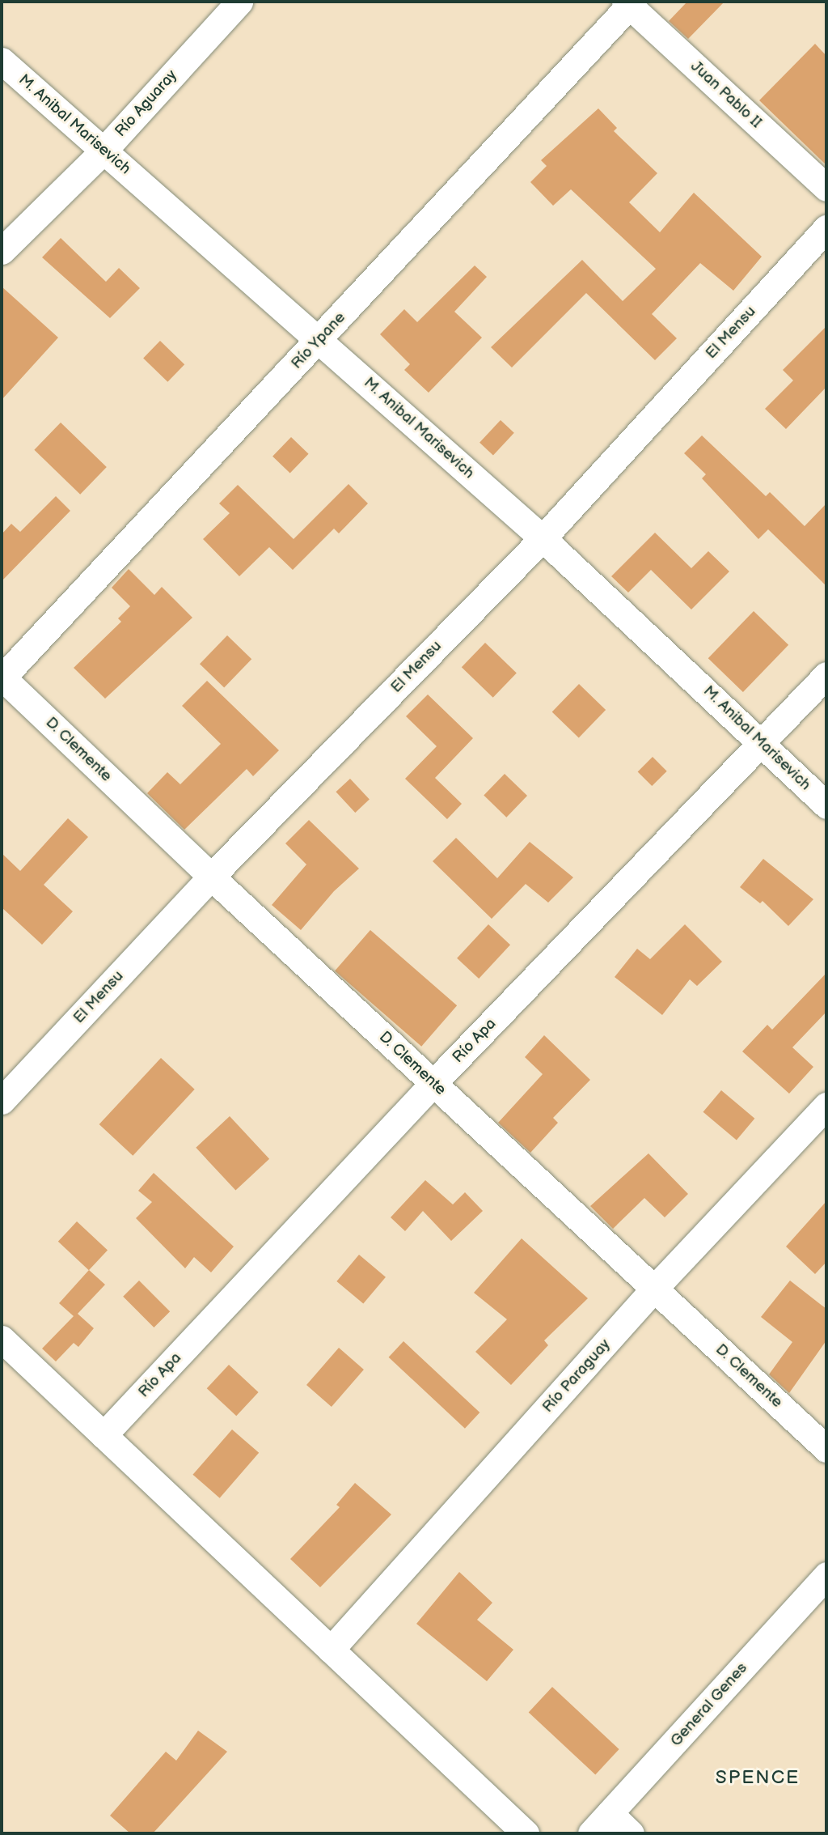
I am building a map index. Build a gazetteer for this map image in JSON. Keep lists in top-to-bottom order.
{
  "streets": {
    "street": [
      "Juan Pablo II",
      "Río Aguaray",
      "M. Anibal Marisevich",
      "El Mensu",
      "Río Ypane",
      "D. Clemente",
      "Río Apa",
      "Río Paraguay",
      "General Genes"
    ]
  },
  "crossings": [
    ["Juan Pablo II", "Río Ypane"],
    ["Río Aguaray", "M. Anibal Marisevich"],
    ["M. Anibal Marisevich", "El Mensu"],
    ["M. Anibal Marisevich", "Río Ypane"],
    ["M. Anibal Marisevich", "Río Apa"],
    ["El Mensu", "D. Clemente"],
    ["Río Ypane", "D. Clemente"],
    ["D. Clemente", "Río Apa"],
    ["D. Clemente", "Río Paraguay"]
  ],
  "districts": ["SPENCE"]
}
